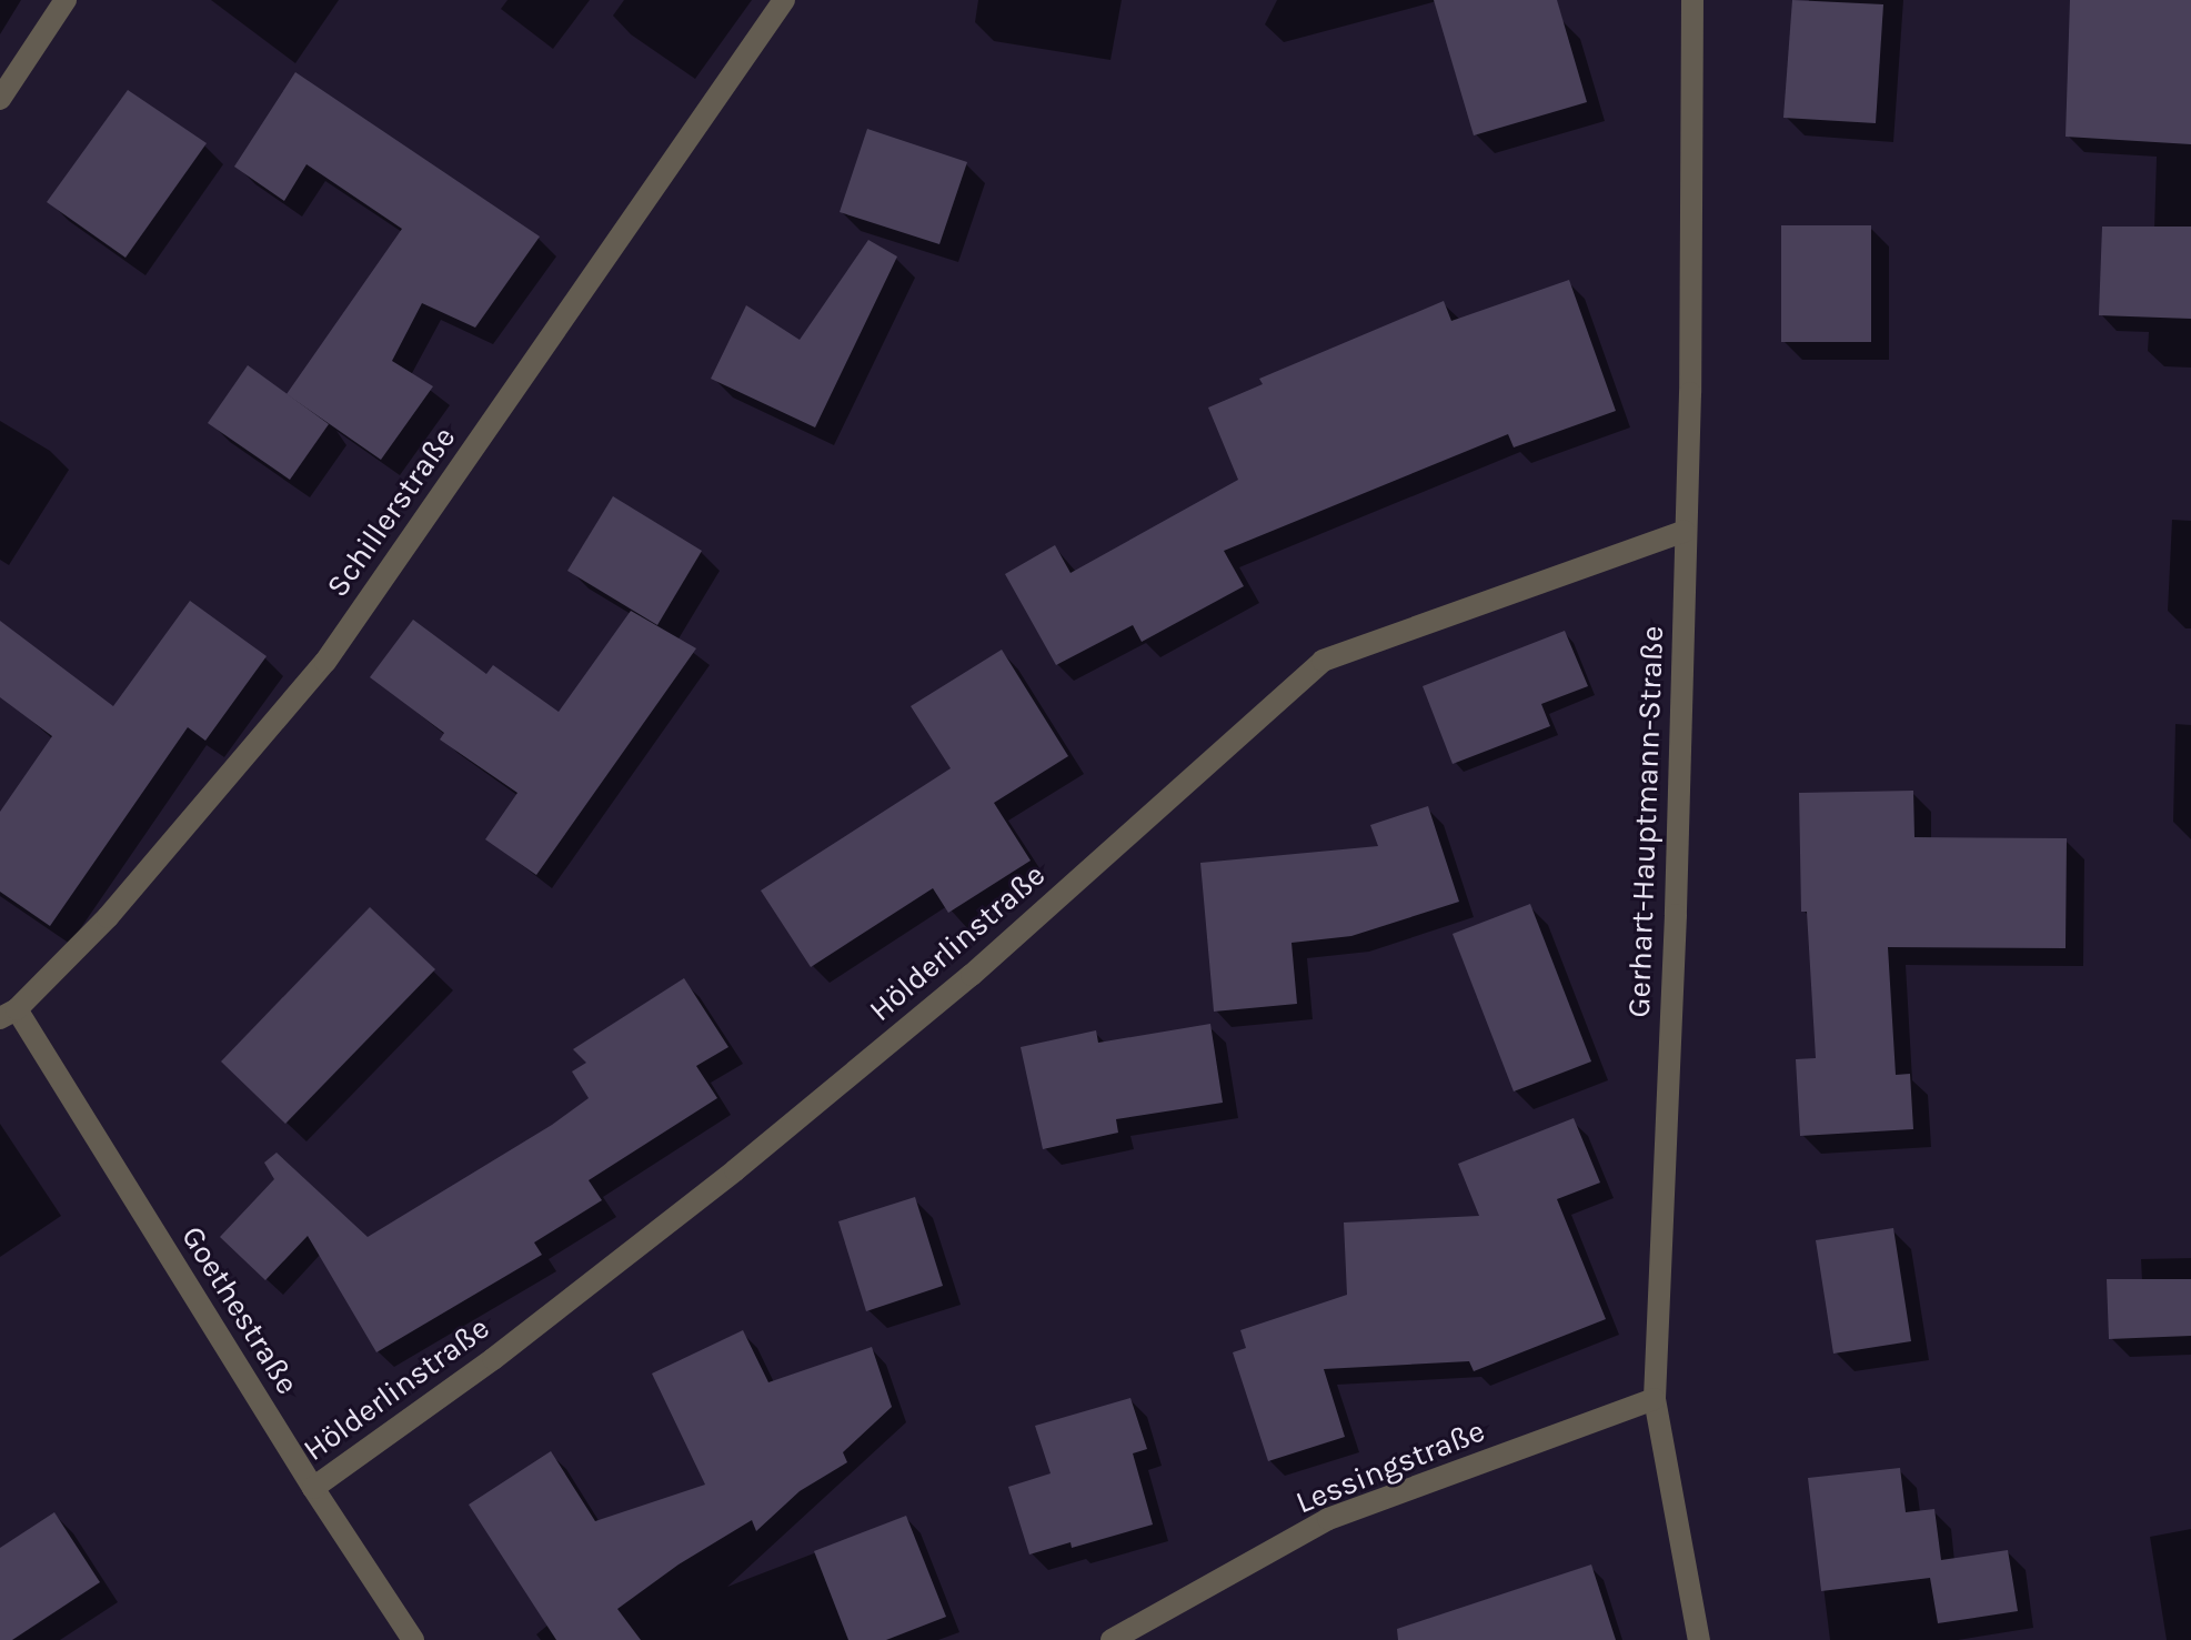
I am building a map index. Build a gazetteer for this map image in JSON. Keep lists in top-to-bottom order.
{
  "streets": {
    "street": [
      "Schillerstraße",
      "Gerhart-Hauptmann-Straße",
      "Hölderlinstraße",
      "Goethestraße",
      "Lessingstraße"
    ]
  },
  "crossings": [
    ["Schillerstraße", "Goethestraße"],
    ["Gerhart-Hauptmann-Straße", "Hölderlinstraße"],
    ["Gerhart-Hauptmann-Straße", "Lessingstraße"],
    ["Hölderlinstraße", "Goethestraße"]
  ]
}
